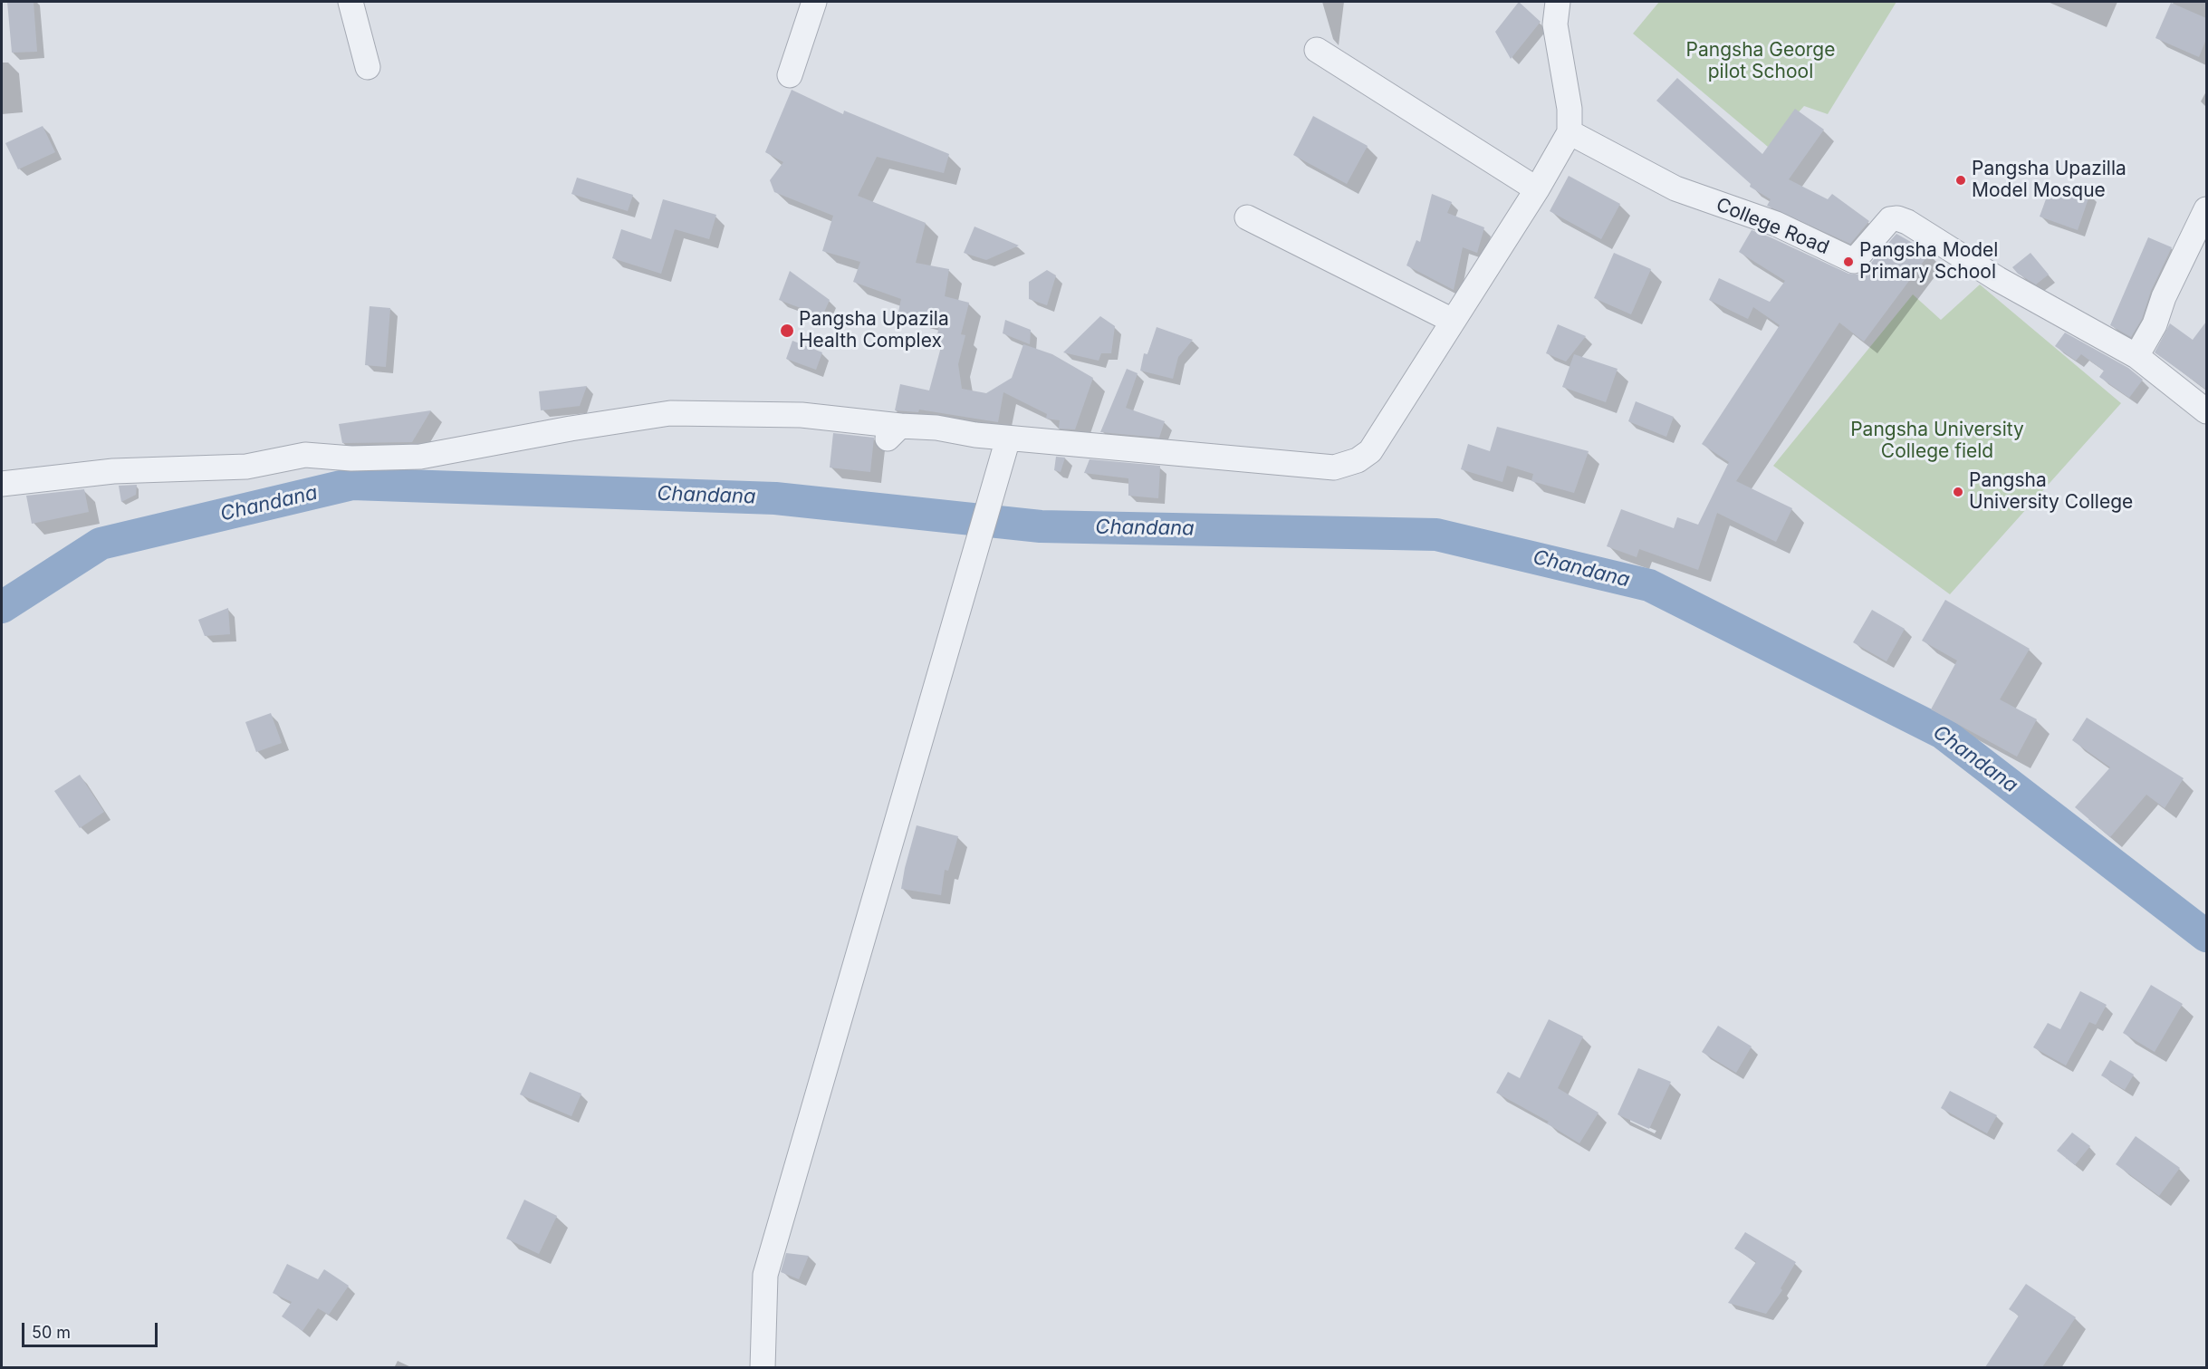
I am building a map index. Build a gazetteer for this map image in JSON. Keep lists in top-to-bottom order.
{
  "streets": {
    "street": ["College Road"]
  },
  "water": ["Chandana"],
  "parks": ["Pangsha George pilot School", "Pangsha University College field"],
  "places": [
    "Pangsha Upazilla Model Mosque",
    "Pangsha Model Primary School",
    "Pangsha Upazila Health Complex",
    "Pangsha University College"
  ],
  "scale_bar": "50 m"
}
